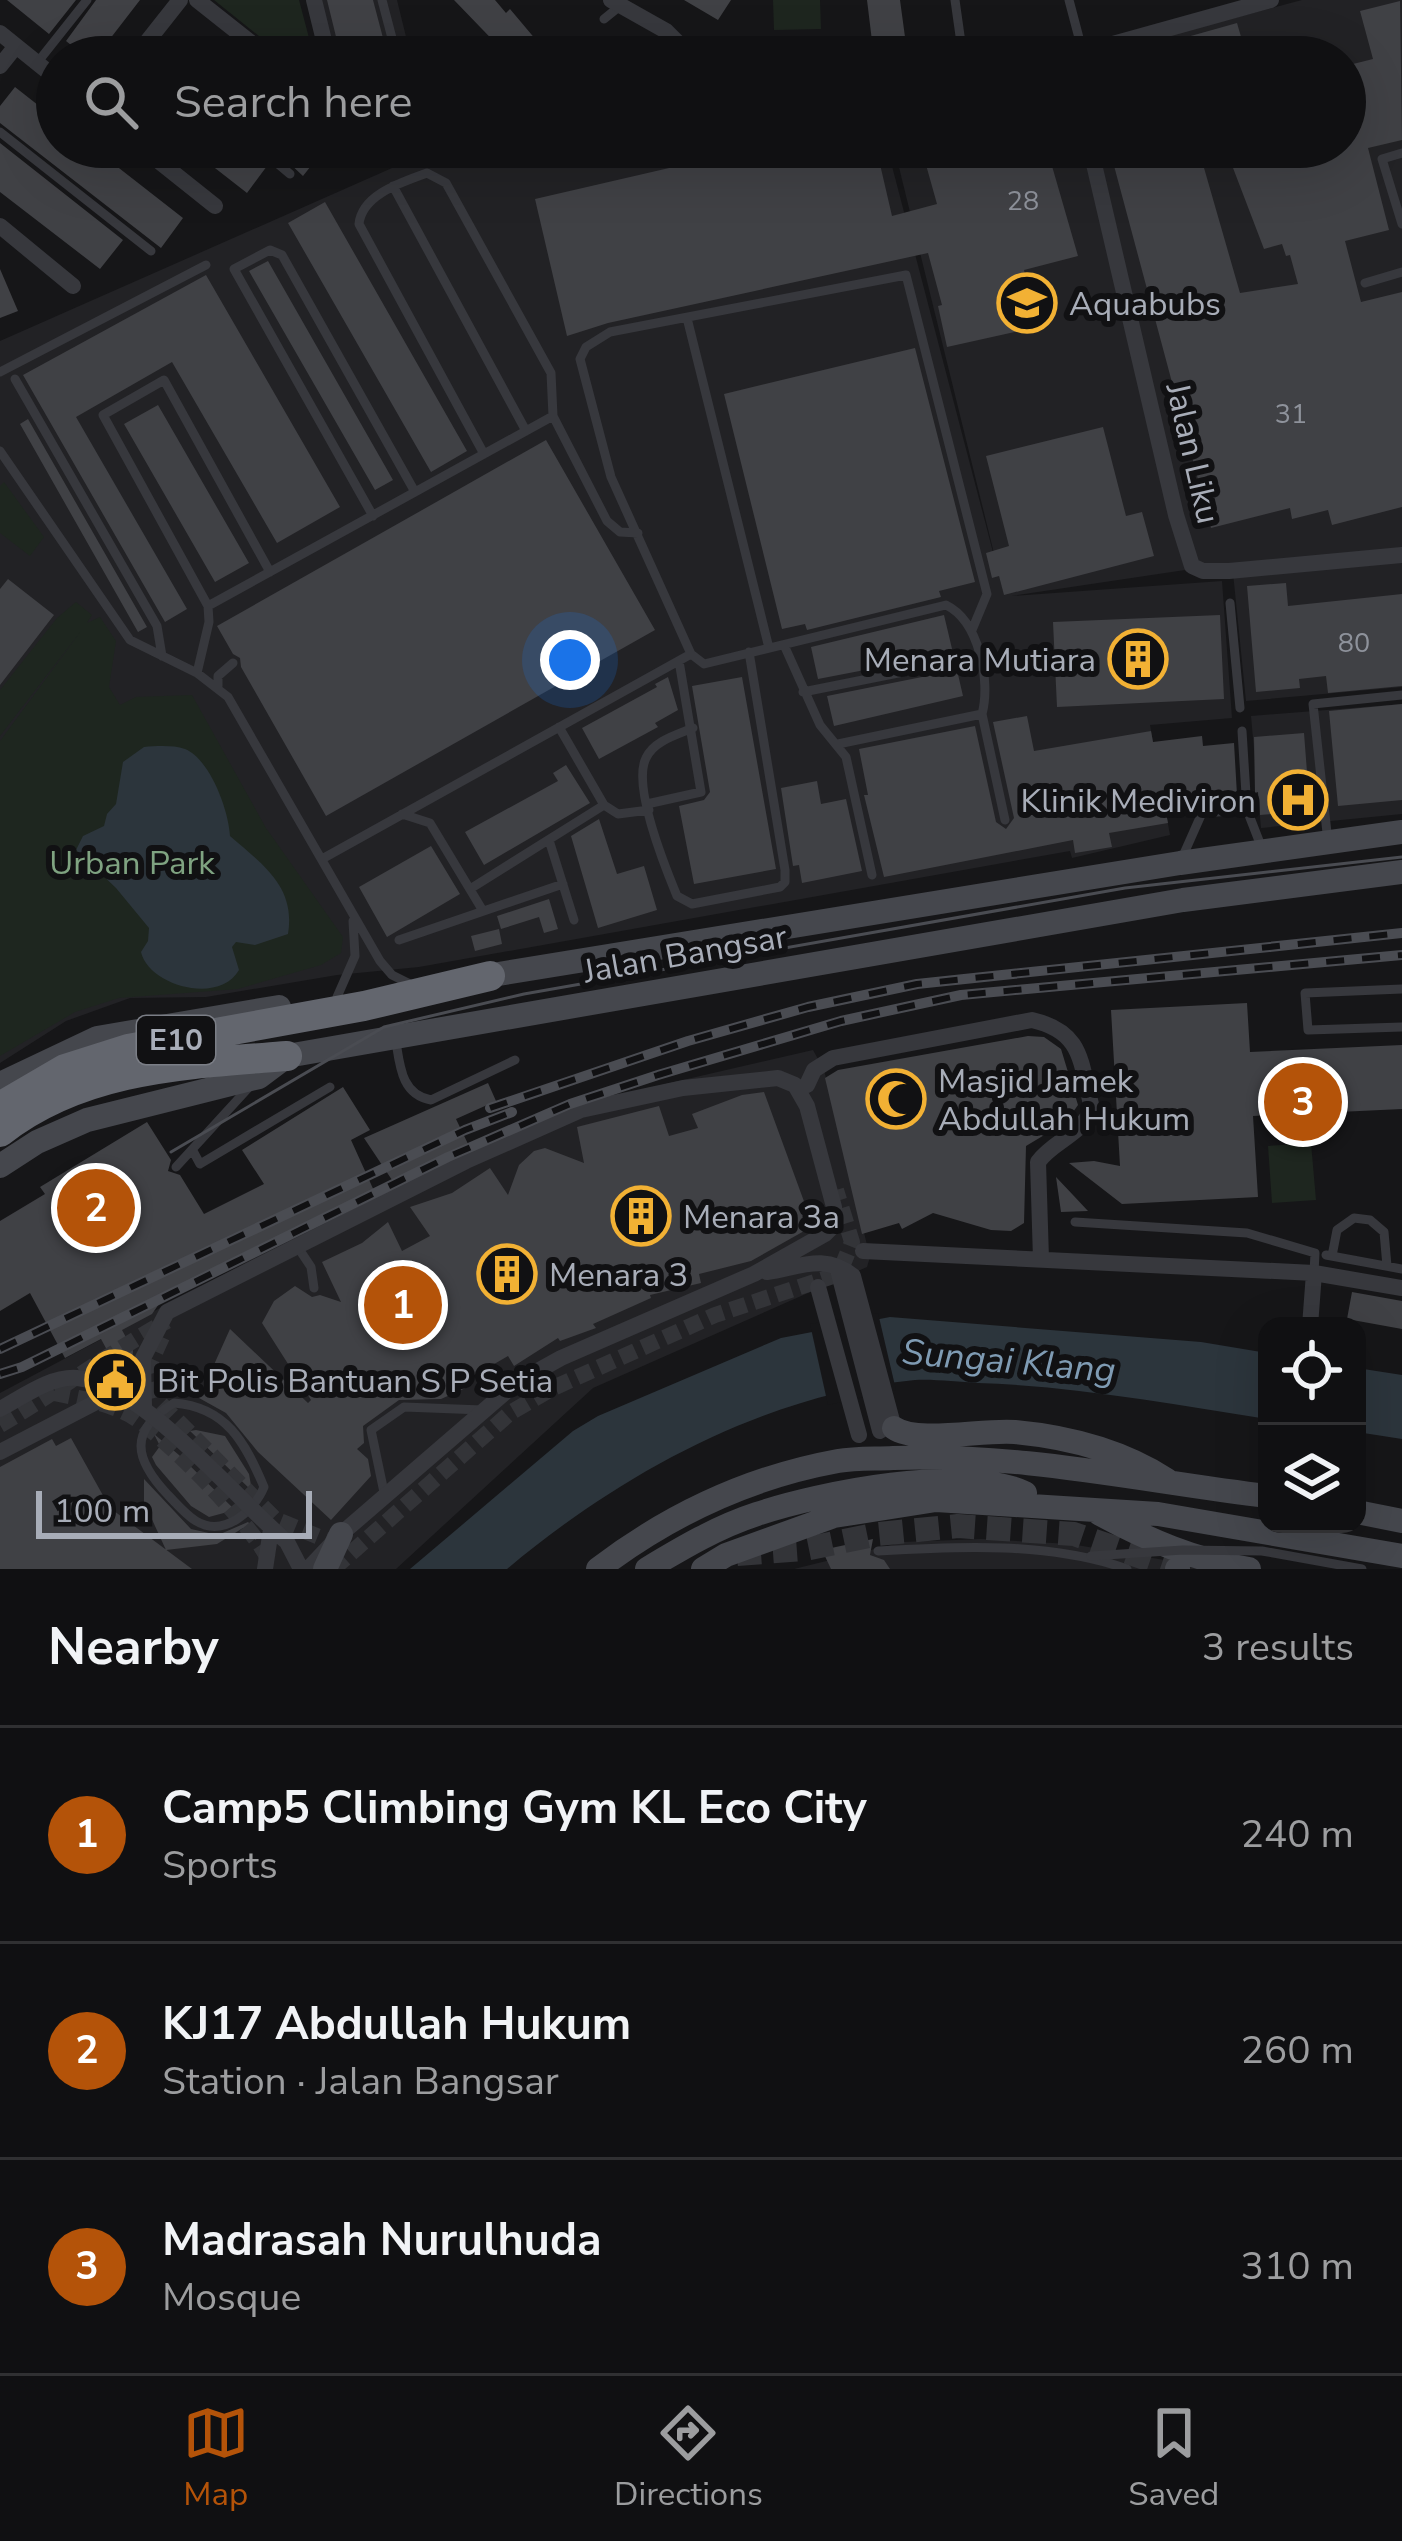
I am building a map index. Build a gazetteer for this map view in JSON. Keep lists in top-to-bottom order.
{
  "streets": {
    "highway": ["E10"],
    "main road": ["Jalan Bangsar"],
    "street": ["Jalan Liku"]
  },
  "crossings": [
    ["Jalan Bangsar", "E10"]
  ],
  "water": ["Sungai Klang"],
  "parks": ["Urban Park"],
  "places": {
    "school or university": ["Aquabubs"],
    "building": ["Menara Mutiara", "Menara 3a", "Menara 3"],
    "hospital": ["Klinik Mediviron"],
    "mosque": ["Masjid Jamek Abdullah Hukum"],
    "public building": ["Bit Polis Bantuan S P Setia"]
  },
  "house_numbers": ["28", "31", "80"],
  "scale_bar": "100 m",
  "page": {
    "search": "Search here",
    "pins": ["3", "2", "1"],
    "scale": "100 m",
    "heading": ["Nearby", "3 results"],
    "list": [
      {
        "mark": "1",
        "name": "Camp5 Climbing Gym KL Eco City",
        "note": "Sports",
        "value": "240 m"
      },
      {
        "mark": "2",
        "name": "KJ17 Abdullah Hukum",
        "note": "Station · Jalan Bangsar",
        "value": "260 m"
      },
      {
        "mark": "3",
        "name": "Madrasah Nurulhuda",
        "note": "Mosque",
        "value": "310 m"
      }
    ],
    "nav": ["Map", "Directions", "Saved"]
  }
}
